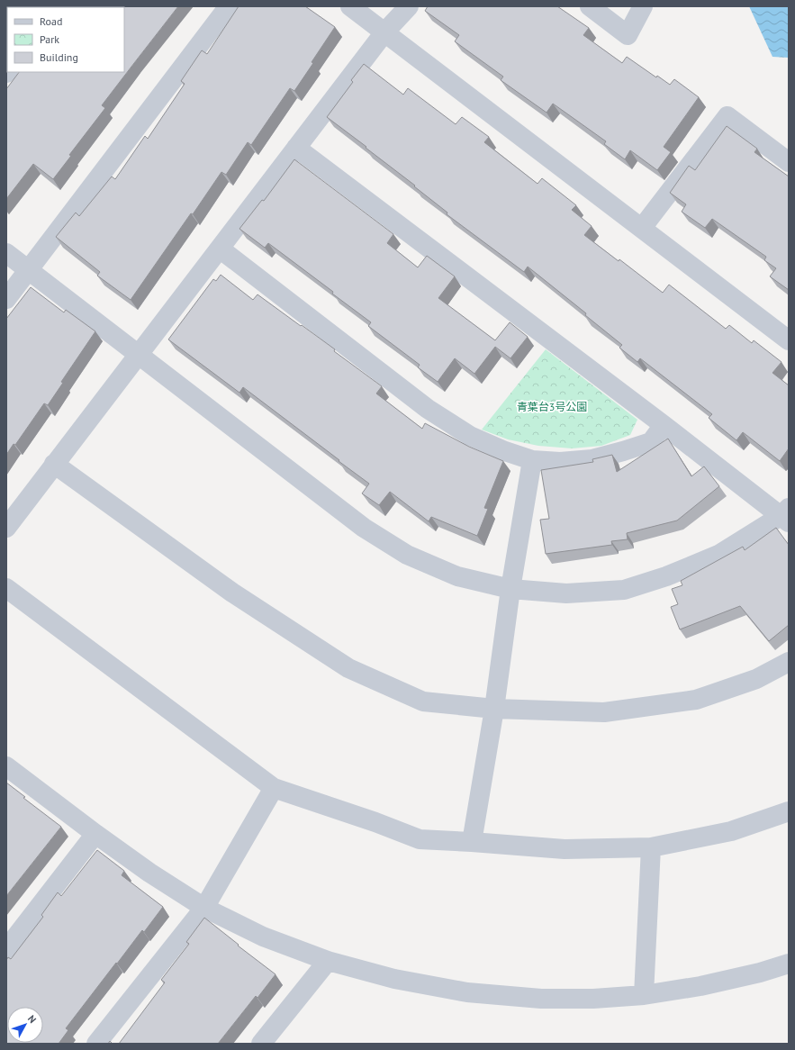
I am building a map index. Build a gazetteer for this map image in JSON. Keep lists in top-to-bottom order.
{
  "parks": ["青葉台3号公園"],
  "legend": ["Road", "Park", "Building"],
  "north": "top right"
}
